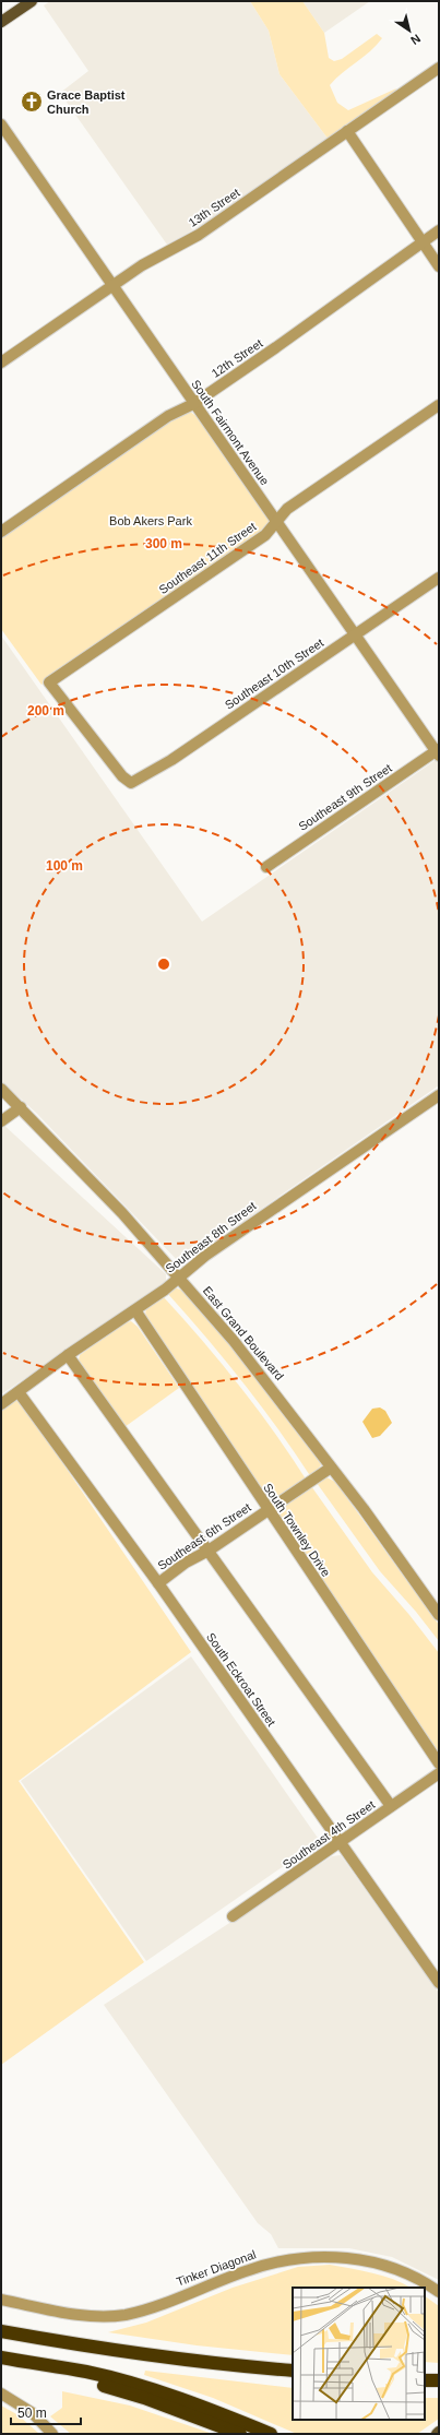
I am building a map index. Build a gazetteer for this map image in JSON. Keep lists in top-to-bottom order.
{
  "streets": {
    "street": [
      "13th Street",
      "12th Street",
      "South Fairmont Avenue",
      "Southeast 11th Street",
      "Southeast 10th Street",
      "Southeast 9th Street",
      "Southeast 8th Street",
      "East Grand Boulevard",
      "South Townley Drive",
      "Southeast 6th Street",
      "South Eckroat Street",
      "Southeast 4th Street",
      "Tinker Diagonal"
    ]
  },
  "crossings": [
    ["13th Street", "South Fairmont Avenue"],
    ["12th Street", "South Fairmont Avenue"],
    ["South Fairmont Avenue", "Southeast 11th Street"],
    ["South Fairmont Avenue", "Southeast 10th Street"],
    ["South Fairmont Avenue", "Southeast 9th Street"],
    ["Southeast 11th Street", "Southeast 10th Street"],
    ["Southeast 8th Street", "East Grand Boulevard"],
    ["Southeast 8th Street", "South Townley Drive"],
    ["Southeast 8th Street", "South Eckroat Street"],
    ["East Grand Boulevard", "Southeast 6th Street"],
    ["South Townley Drive", "Southeast 6th Street"],
    ["Southeast 6th Street", "South Eckroat Street"],
    ["South Eckroat Street", "Southeast 4th Street"]
  ],
  "parks": ["Bob Akers Park"],
  "places": {
    "church": ["Grace Baptist Church"]
  },
  "scale_bar": "50 m",
  "north": "bottom right",
  "rings": ["300 m", "200 m", "100 m"]
}
